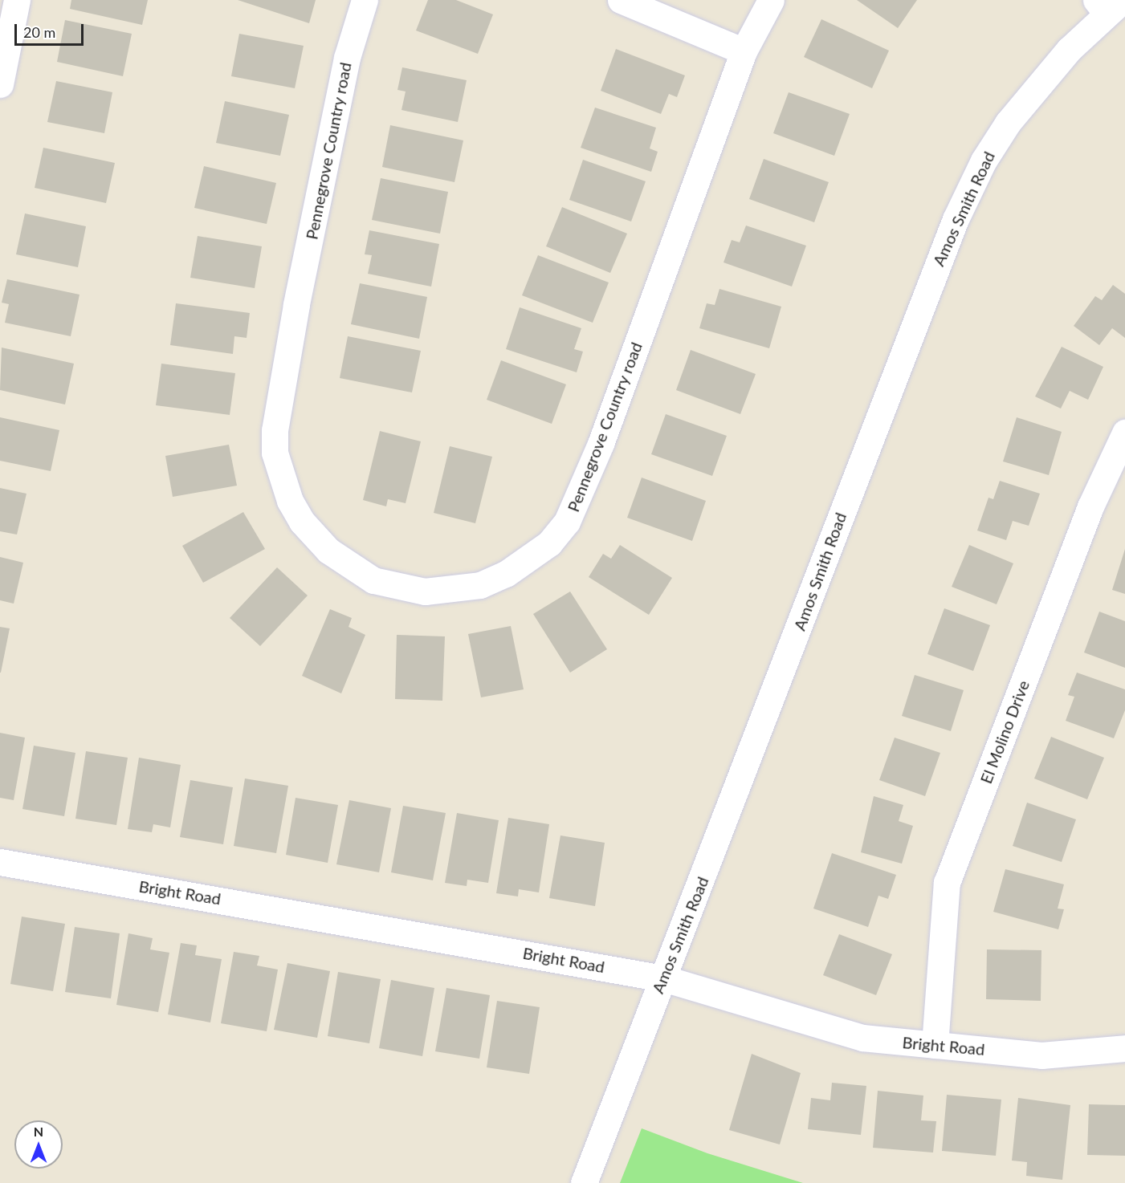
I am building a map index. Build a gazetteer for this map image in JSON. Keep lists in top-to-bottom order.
{
  "streets": {
    "street": [
      "Pennegrove Country road",
      "Amos Smith Road",
      "El Molino Drive",
      "Bright Road"
    ]
  },
  "crossings": [
    ["Amos Smith Road", "Bright Road"],
    ["El Molino Drive", "Bright Road"]
  ],
  "scale_bar": "20 m",
  "north": "top"
}
